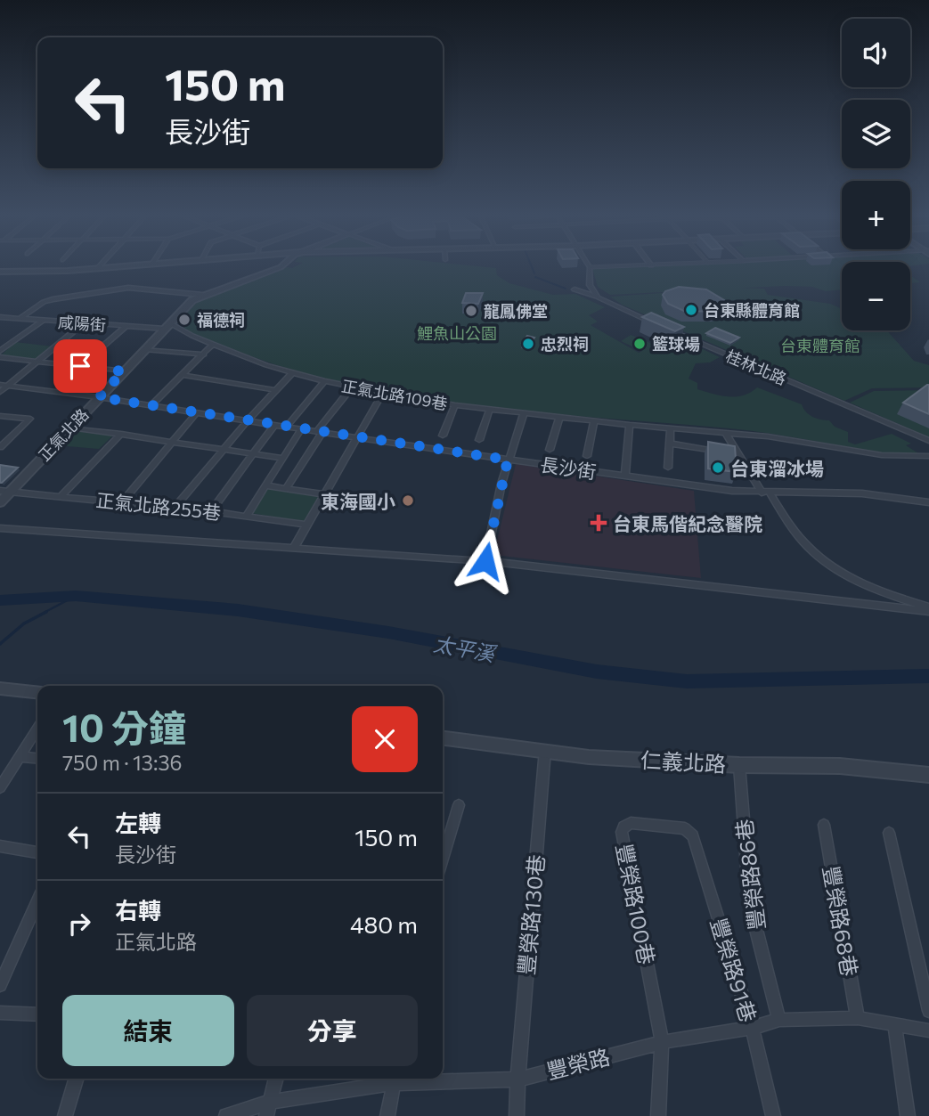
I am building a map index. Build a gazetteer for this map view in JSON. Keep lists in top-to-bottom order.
{
  "streets": {
    "street": [
      "咸陽街",
      "桂林北路",
      "正氣北路109巷",
      "正氣北路",
      "長沙街",
      "正氣北路255巷",
      "仁義北路",
      "豐榮路86巷",
      "豐榮路100巷",
      "豐榮路130巷",
      "豐榮路68巷",
      "豐榮路91巷",
      "豐榮路"
    ]
  },
  "crossings": [
    ["咸陽街", "正氣北路109巷"],
    ["咸陽街", "正氣北路"],
    ["正氣北路109巷", "正氣北路"],
    ["正氣北路", "長沙街"],
    ["正氣北路", "正氣北路255巷"],
    ["仁義北路", "豐榮路86巷"],
    ["仁義北路", "豐榮路130巷"],
    ["豐榮路86巷", "豐榮路"],
    ["豐榮路100巷", "豐榮路91巷"],
    ["豐榮路100巷", "豐榮路"],
    ["豐榮路130巷", "豐榮路"],
    ["豐榮路68巷", "豐榮路"],
    ["豐榮路91巷", "豐榮路"]
  ],
  "water": ["太平溪"],
  "parks": ["鯉魚山公園", "台東體育館"],
  "places": {
    "other": [
      "台東縣體育館",
      "龍鳳佛堂",
      "福德祠",
      "忠烈祠",
      "籃球場",
      "台東溜冰場",
      "東海國小"
    ],
    "health": ["台東馬偕紀念醫院"]
  },
  "page": {
    "map_buttons": ["+", "−"],
    "turn": ["150 m", "長沙街"],
    "heading": ["10 分鐘", "750 m · 13:36"],
    "list": [
      {
        "name": "左轉",
        "note": "長沙街",
        "value": "150 m"
      },
      {
        "name": "右轉",
        "note": "正氣北路",
        "value": "480 m"
      }
    ],
    "buttons": ["結束", "分享"]
  }
}
